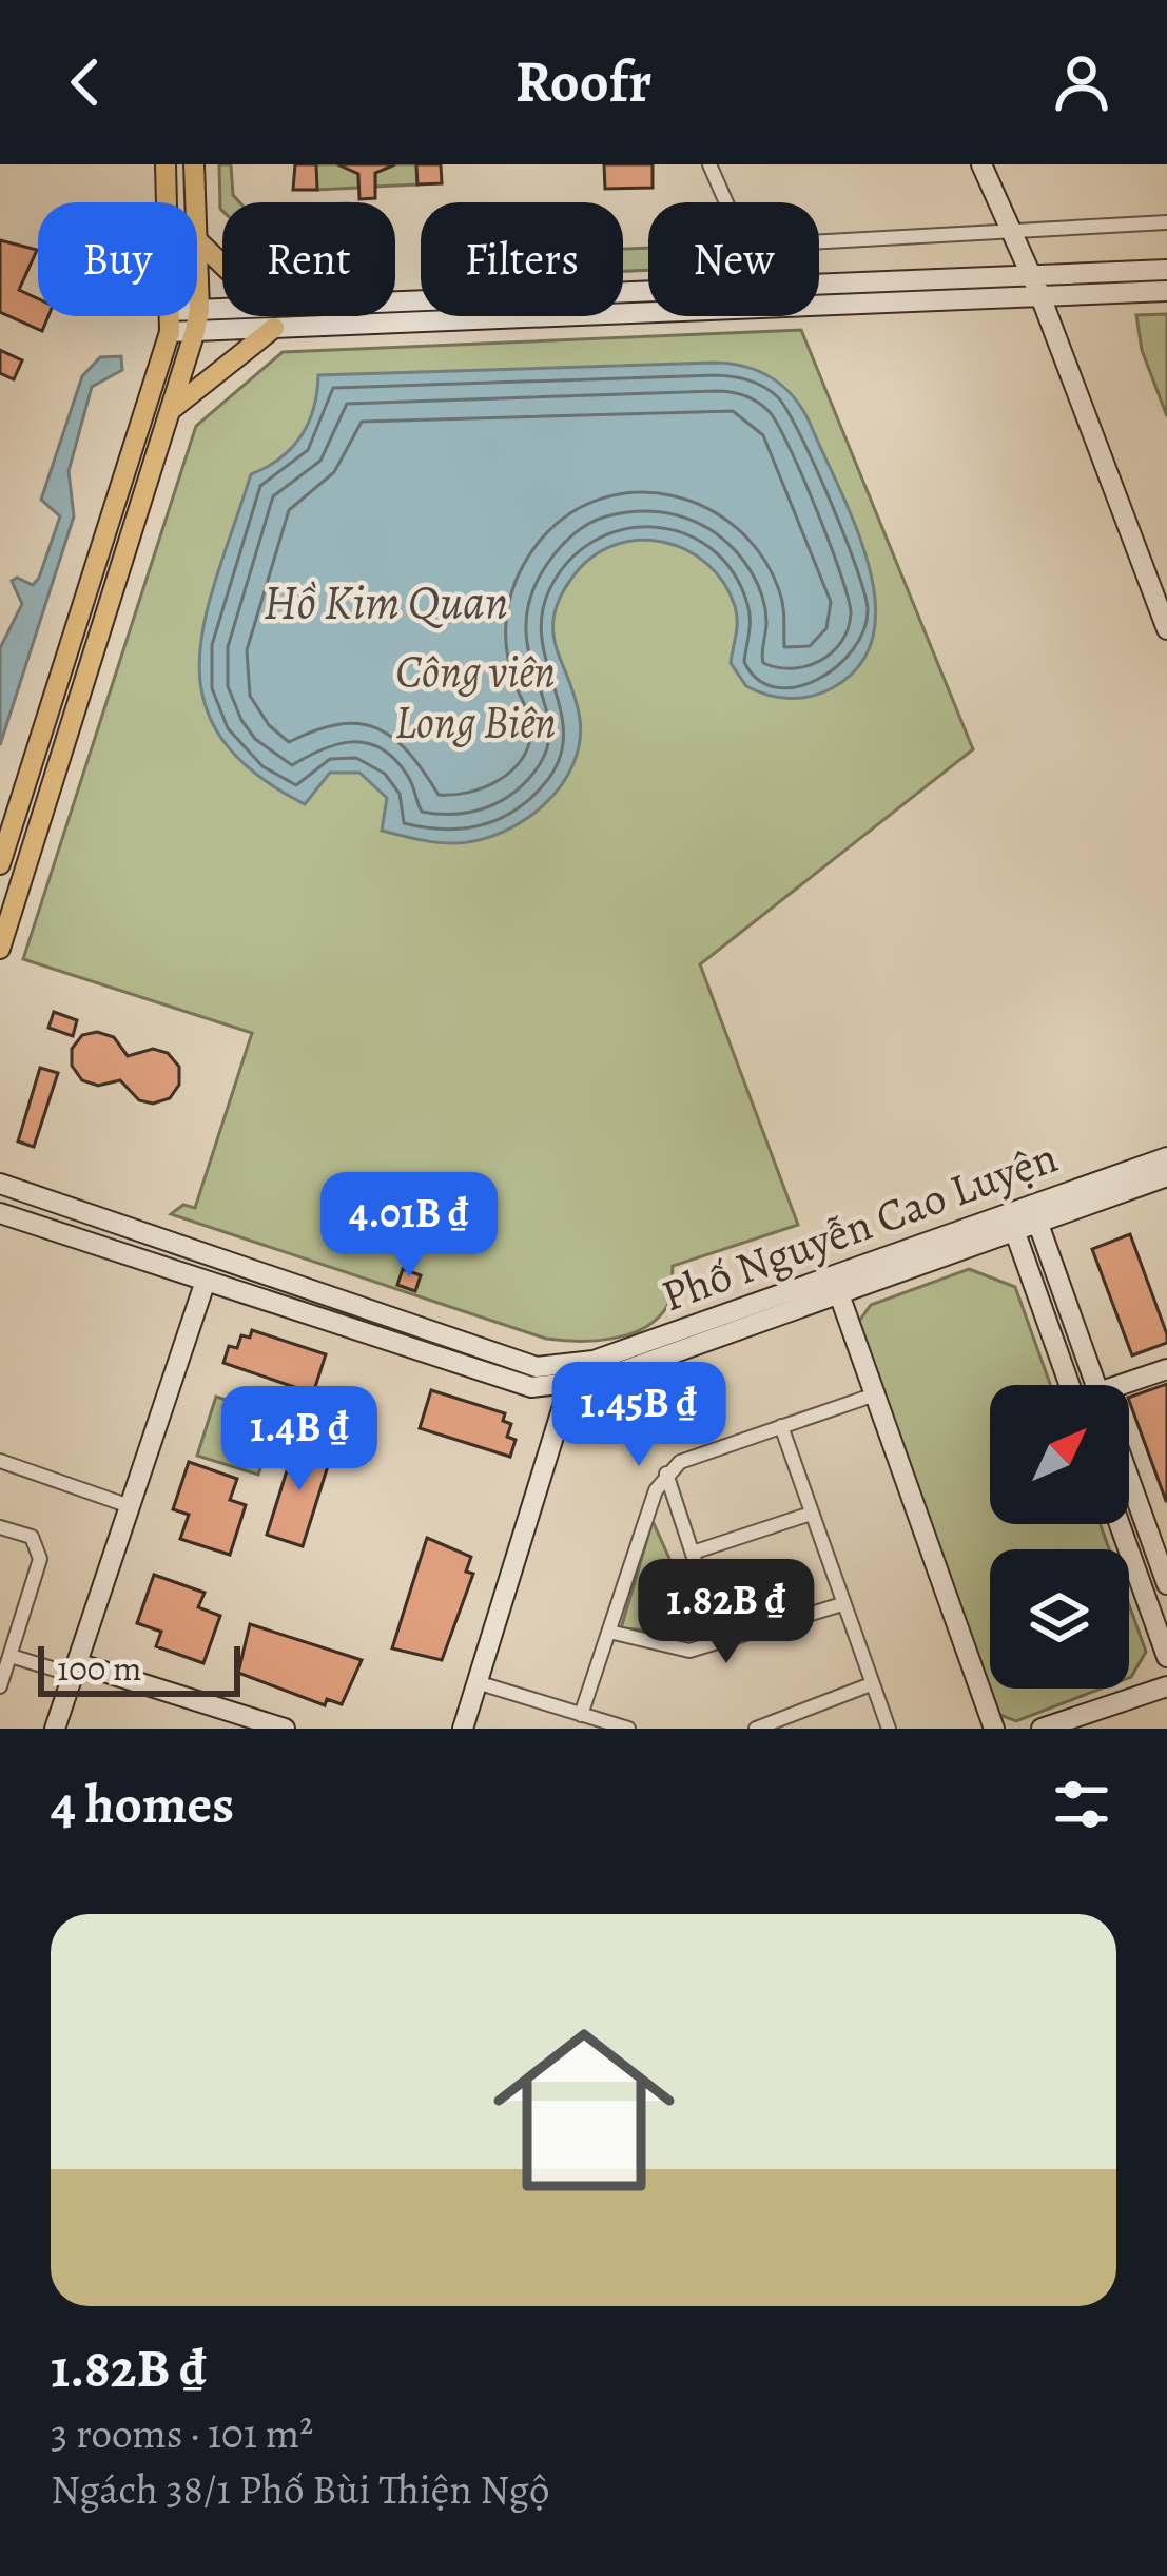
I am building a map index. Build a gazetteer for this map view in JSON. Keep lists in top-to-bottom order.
{
  "streets": {
    "street": ["Phố Nguyễn Cao Luyện"]
  },
  "water": ["Hồ Kim Quan"],
  "parks": ["Công viên Long Biên"],
  "scale_bar": "100 m",
  "north": "top right",
  "page": {
    "header": "Roofr",
    "chip": [
      "Buy",
      "Rent",
      "Filters",
      "New"
    ],
    "price": [
      "4.01B ₫",
      "1.45B ₫",
      "1.4B ₫",
      "1.82B ₫"
    ],
    "scale": "100 m",
    "heading": "4 homes",
    "list": [
      {
        "name": "1.82B ₫",
        "note": "3 rooms · 101 m² · Ngách 38/1 Phố Bùi Thiện Ngộ"
      }
    ]
  }
}
